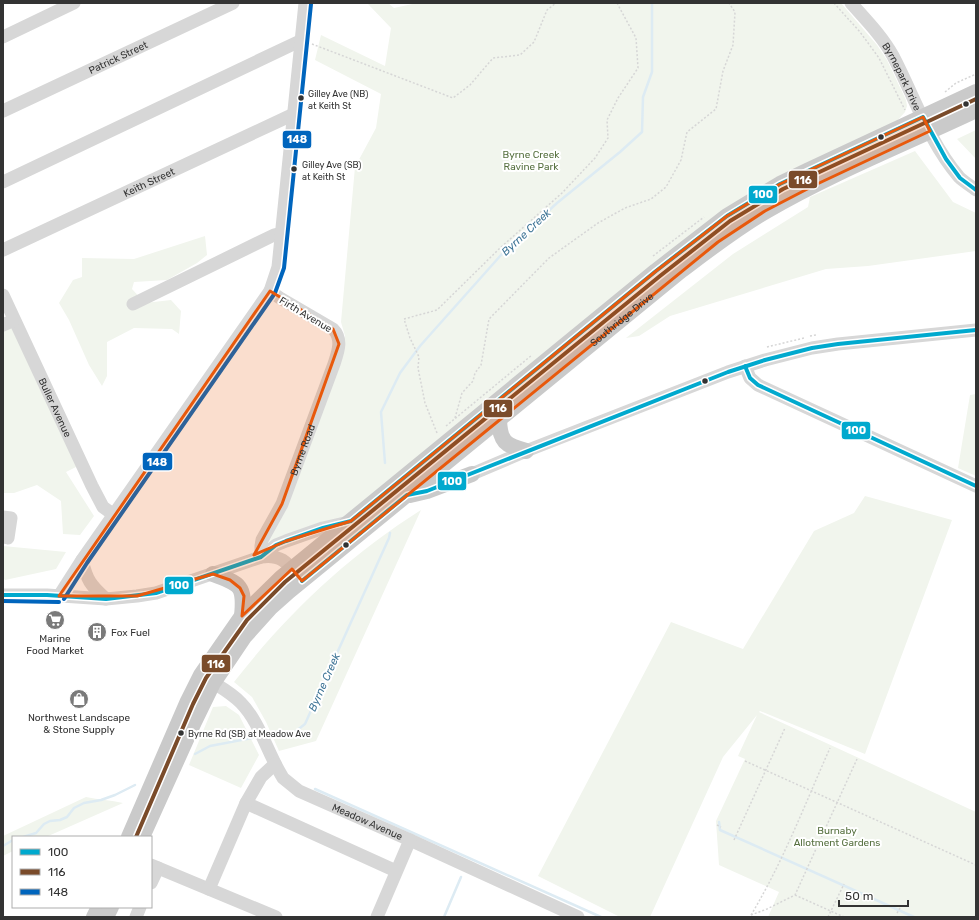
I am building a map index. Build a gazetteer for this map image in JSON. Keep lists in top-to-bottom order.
{
  "streets": {
    "main road": ["Southridge Drive"],
    "street": [
      "Patrick Street",
      "Byrnepark Drive",
      "Keith Street",
      "Firth Avenue",
      "Buller Avenue",
      "Byrne Road",
      "Meadow Avenue"
    ]
  },
  "crossings": [
    ["Byrnepark Drive", "Southridge Drive"],
    ["Firth Avenue", "Byrne Road"]
  ],
  "water": ["Byrne Creek"],
  "parks": ["Byrne Creek Ravine Park", "Burnaby Allotment Gardens"],
  "places": {
    "other": ["Gilley Ave (NB) at Keith St", "Gilley Ave (SB) at Keith St", "Byrne Rd (SB) at Meadow Ave"],
    "supermarket": ["Marine Food Market"],
    "building": ["Fox Fuel"],
    "shop": ["Northwest Landscape & Stone Supply"]
  },
  "lines": ["transit line 148", "transit line 116", "transit line 100"],
  "legend": ["100", "116", "148"],
  "scale_bar": "50 m"
}
